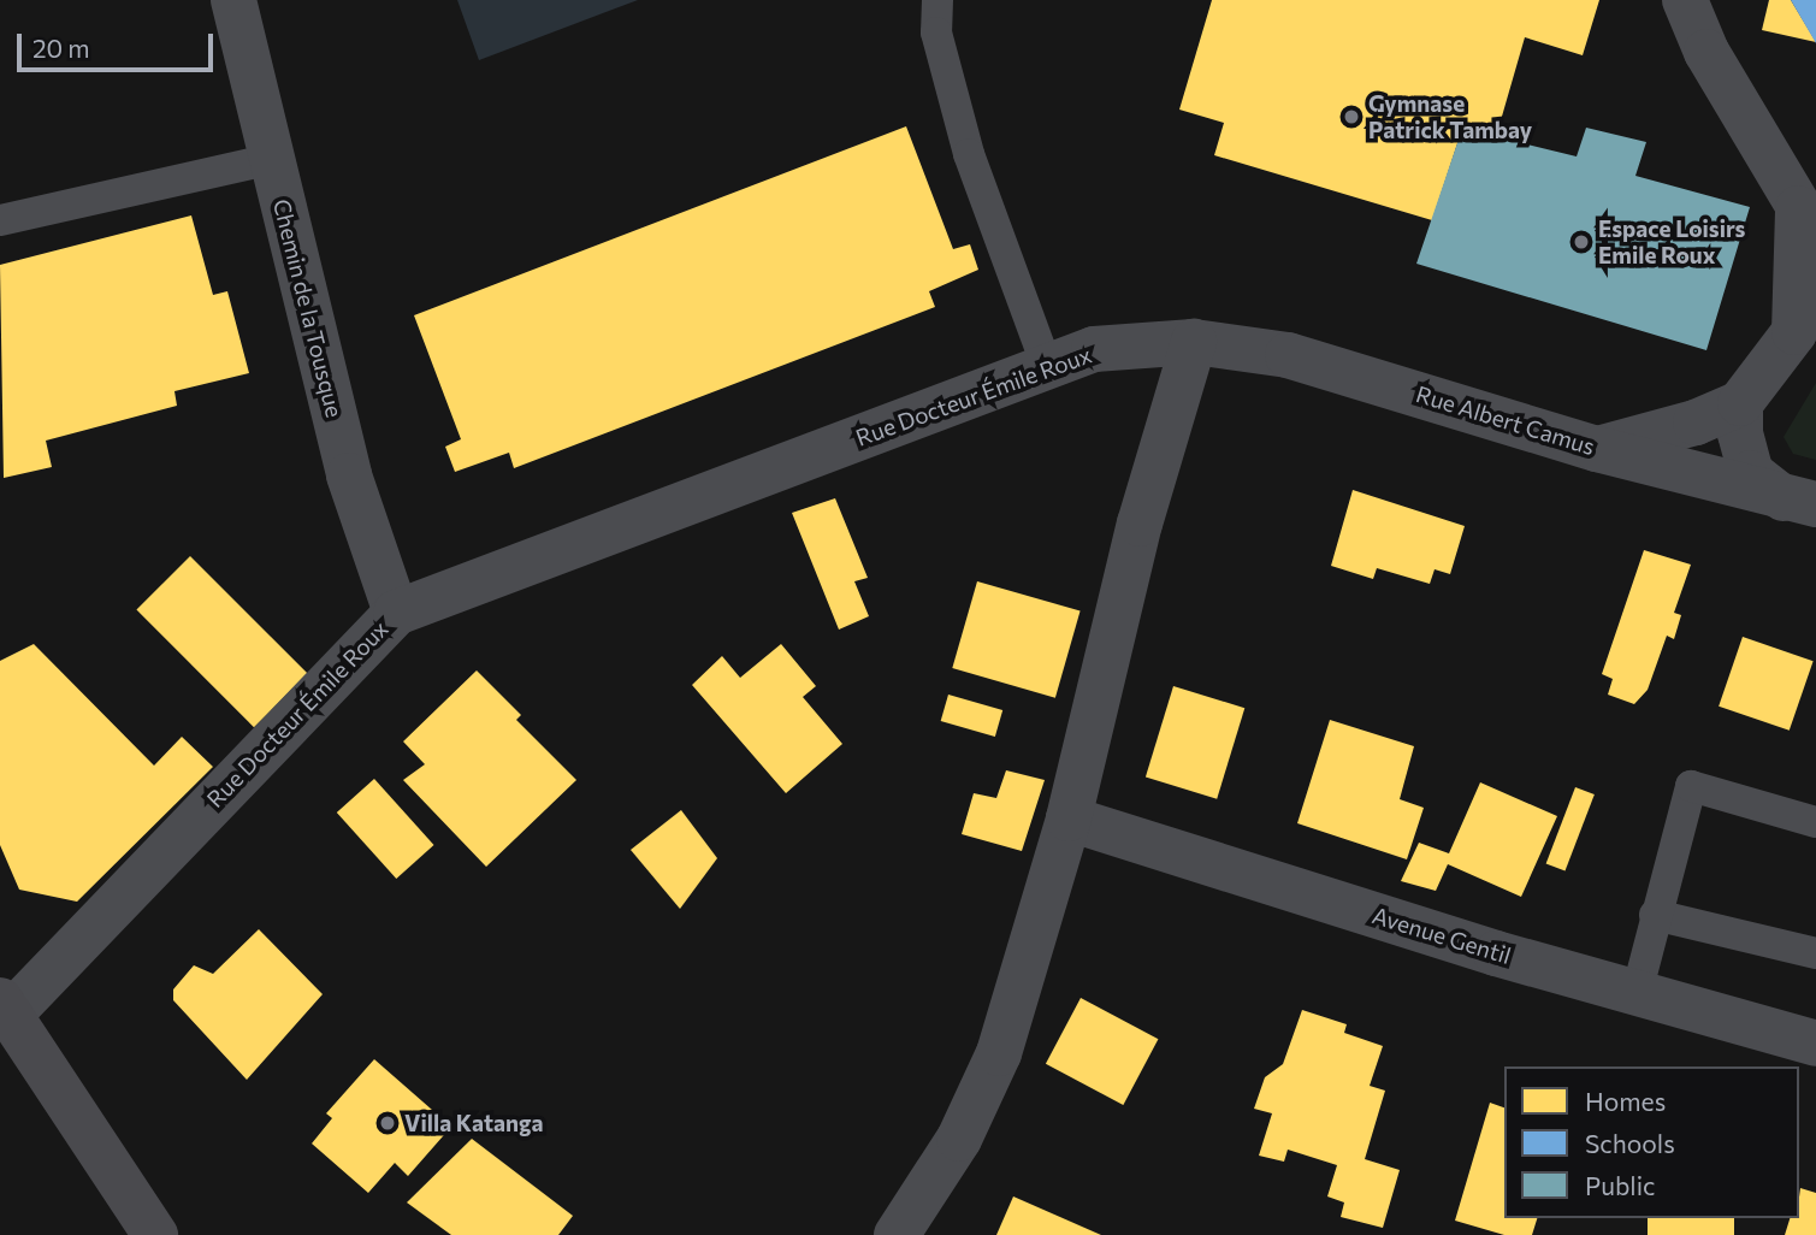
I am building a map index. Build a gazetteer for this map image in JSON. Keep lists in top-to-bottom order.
{
  "streets": {
    "street": [
      "Chemin de la Tousque",
      "Rue Docteur Émile Roux",
      "Rue Albert Camus",
      "Avenue Gentil"
    ]
  },
  "crossings": [
    ["Chemin de la Tousque", "Rue Docteur Émile Roux"],
    ["Rue Docteur Émile Roux", "Rue Albert Camus"]
  ],
  "places": ["Gymnase Patrick Tambay", "Espace Loisirs Emile Roux", "Villa Katanga"],
  "legend": ["Homes", "Schools", "Public"],
  "scale_bar": "20 m"
}
